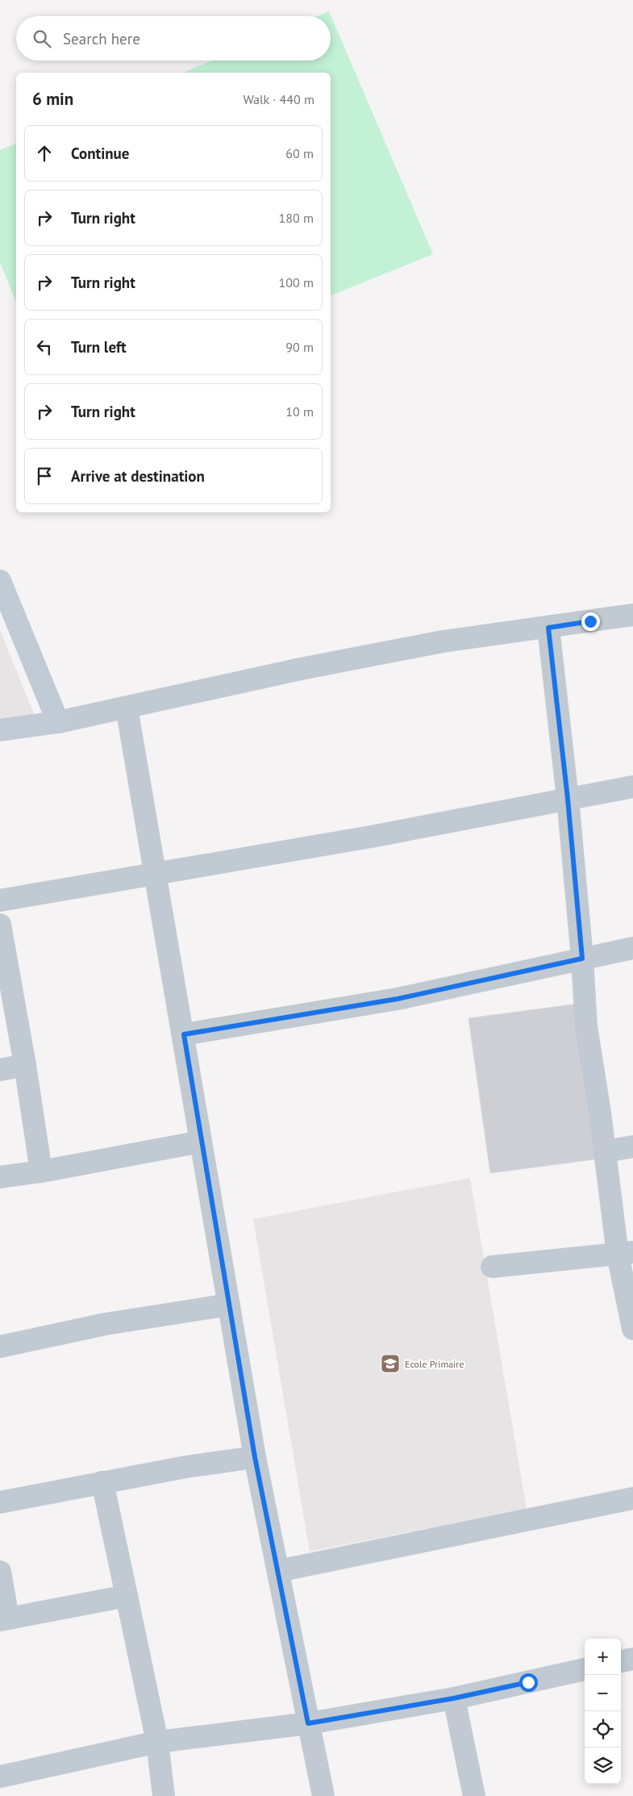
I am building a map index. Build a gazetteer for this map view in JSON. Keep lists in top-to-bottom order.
{
  "places": {
    "school or university": ["Ecole Primaire"]
  },
  "page": {
    "search": "Search here",
    "heading": ["6 min", "Walk · 440 m"],
    "list": [
      ["Continue", "60 m"],
      ["Turn right", "180 m"],
      ["Turn right", "100 m"],
      ["Turn left", "90 m"],
      ["Turn right", "10 m"],
      "Arrive at destination"
    ],
    "map_buttons": ["+", "−"]
  }
}
